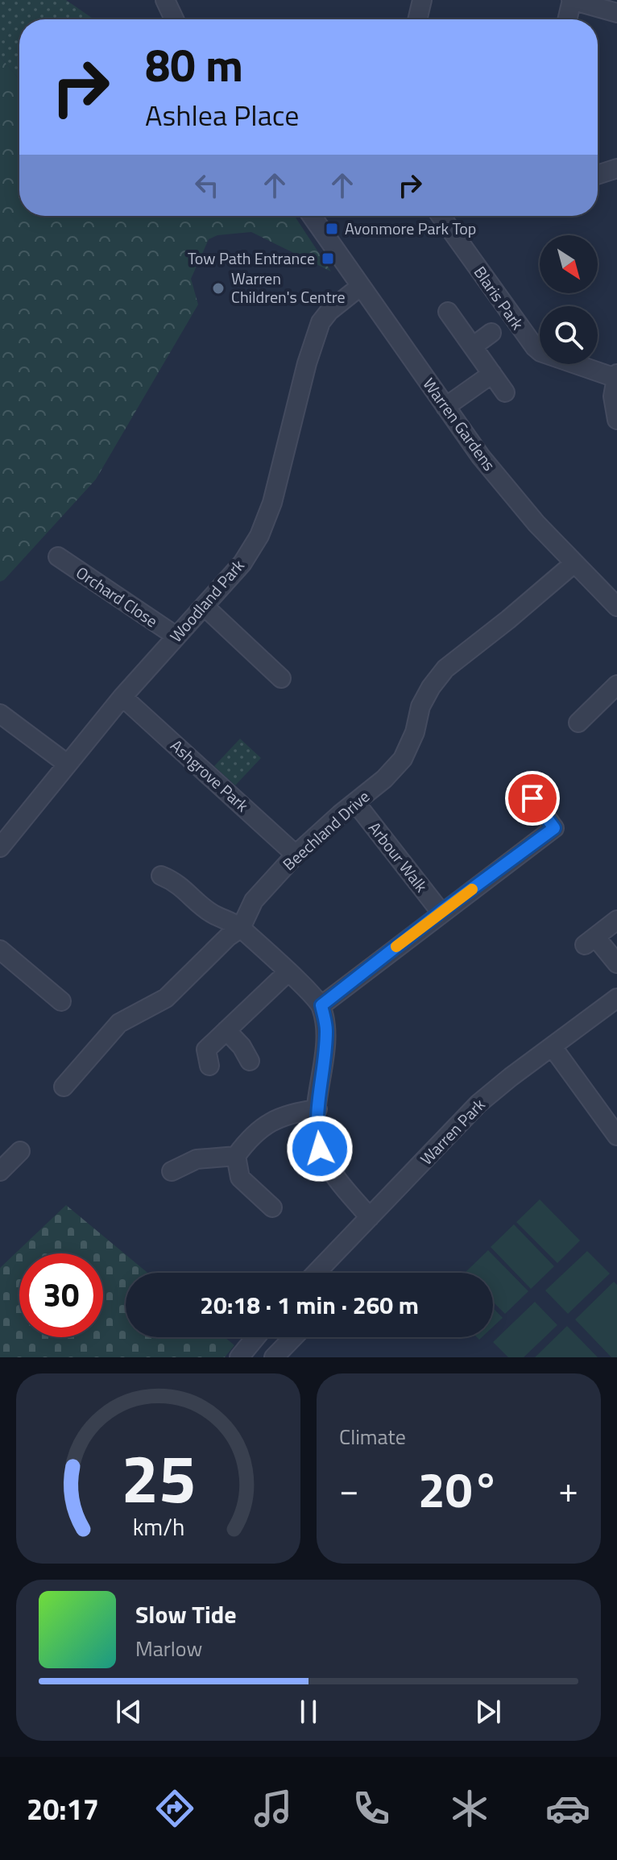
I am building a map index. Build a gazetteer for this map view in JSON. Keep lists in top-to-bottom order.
{
  "streets": {
    "street": [
      "Blaris Park",
      "Warren Gardens",
      "Orchard Close",
      "Woodland Park",
      "Ashgrove Park",
      "Beechland Drive",
      "Arbour Walk",
      "Warren Park"
    ]
  },
  "crossings": [
    ["Warren Gardens", "Woodland Park"],
    ["Warren Gardens", "Beechland Drive"],
    ["Orchard Close", "Woodland Park"],
    ["Woodland Park", "Ashgrove Park"],
    ["Ashgrove Park", "Beechland Drive"],
    ["Beechland Drive", "Arbour Walk"]
  ],
  "places": {
    "transit": ["Avonmore Park Top", "Tow Path Entrance"],
    "other": ["Warren Children's Centre"]
  },
  "north": "bottom right",
  "page": {
    "turn": ["80 m", "Ashlea Place"],
    "limit": "30",
    "trip": "20:18 · 1 min · 260 m",
    "tile": "Climate",
    "heat": ["−", "20°", "+"],
    "song": ["Slow Tide", "Marlow"],
    "tabs": "20:17",
    "gauge": ["25", "km/h"]
  }
}
